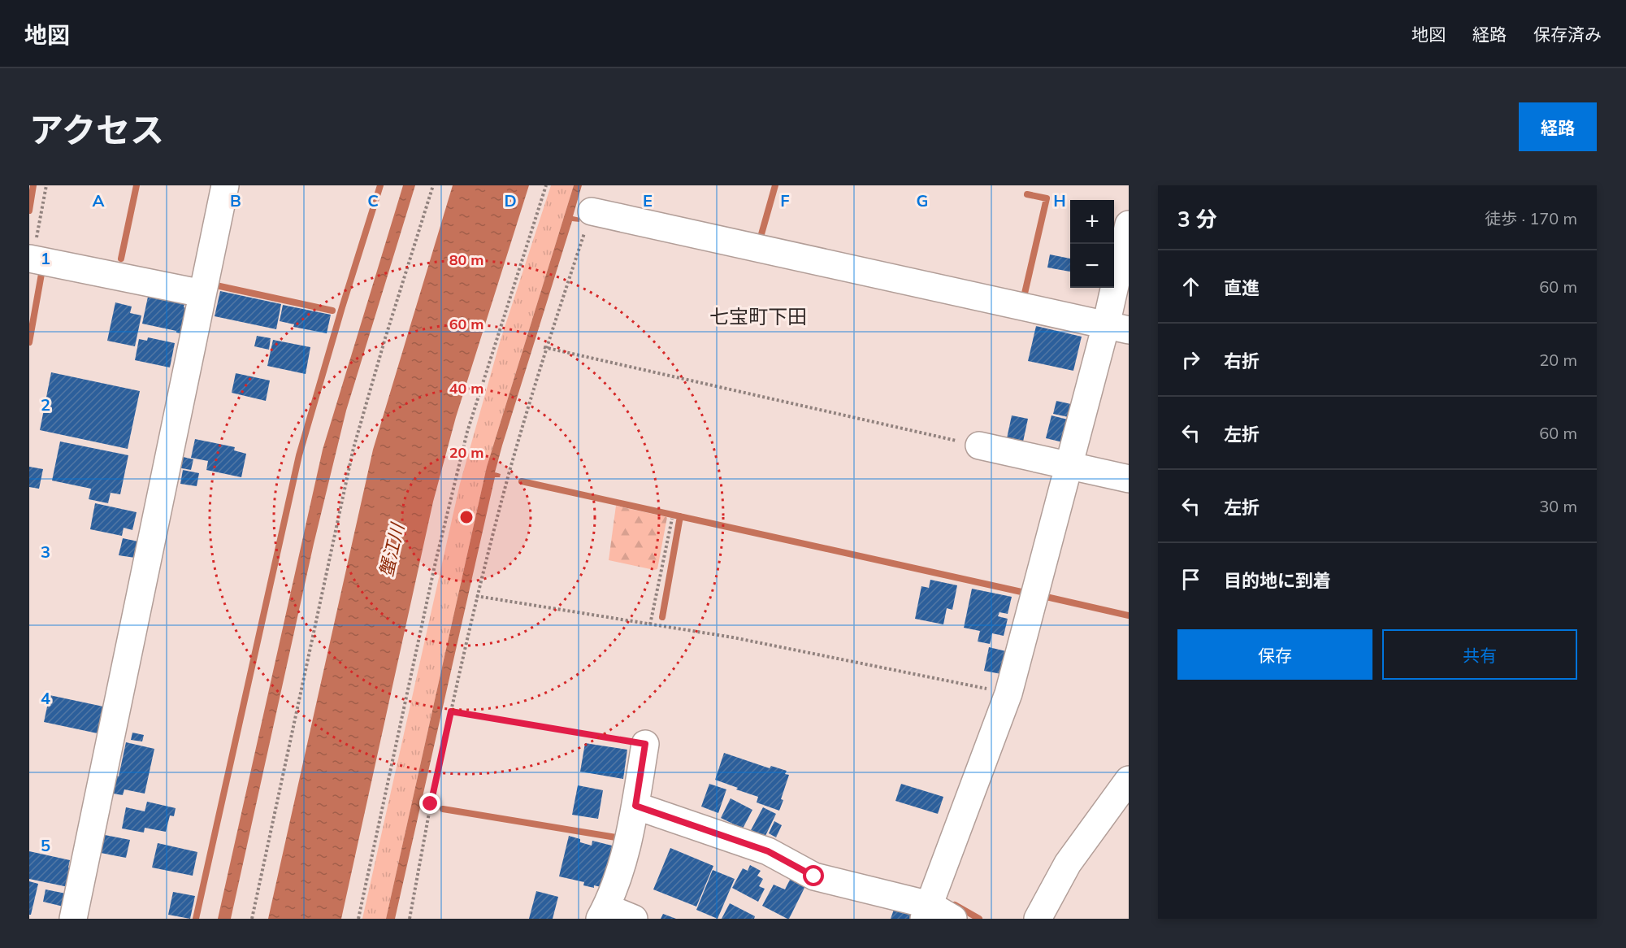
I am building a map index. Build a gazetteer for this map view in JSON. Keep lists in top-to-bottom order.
{
  "districts": ["七宝町下田"],
  "water": ["蟹江川"],
  "page": {
    "header": "地図",
    "nav": ["地図", "経路", "保存済み"],
    "title": "アクセス",
    "buttons": [
      "経路",
      ["保存", "共有"]
    ],
    "heading": ["3 分", "徒歩 · 170 m"],
    "map_buttons": ["+", "−"],
    "list": [
      ["直進", "60 m"],
      ["右折", "20 m"],
      ["左折", "60 m"],
      ["左折", "30 m"],
      "目的地に到着"
    ]
  },
  "grid": {
    "columns": [
      "A",
      "B",
      "C",
      "D",
      "E",
      "F",
      "G",
      "H"
    ],
    "rows": [
      "1",
      "2",
      "3",
      "4",
      "5"
    ]
  },
  "rings": [
    "80 m",
    "60 m",
    "40 m",
    "20 m"
  ]
}
